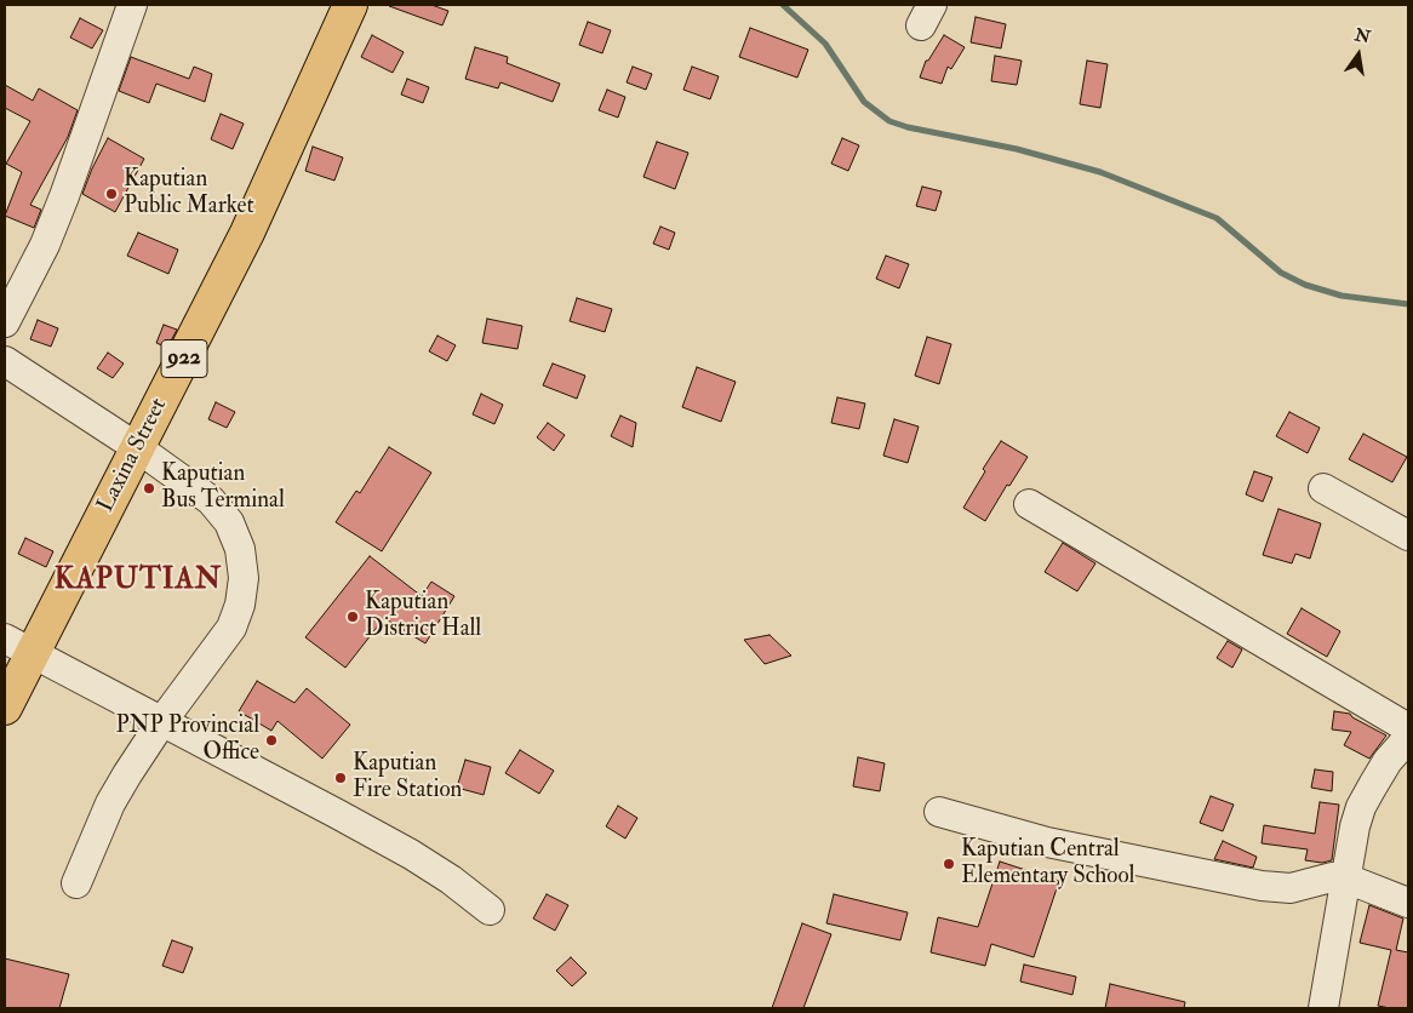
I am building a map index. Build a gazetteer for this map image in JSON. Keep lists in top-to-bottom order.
{
  "streets": {
    "main road": ["922", "Laxina Street"]
  },
  "districts": ["KAPUTIAN"],
  "places": [
    "Kaputian Public Market",
    "Kaputian Bus Terminal",
    "Kaputian District Hall",
    "PNP Provincial Office",
    "Kaputian Fire Station",
    "Kaputian Central Elementary School"
  ],
  "north": "top"
}
